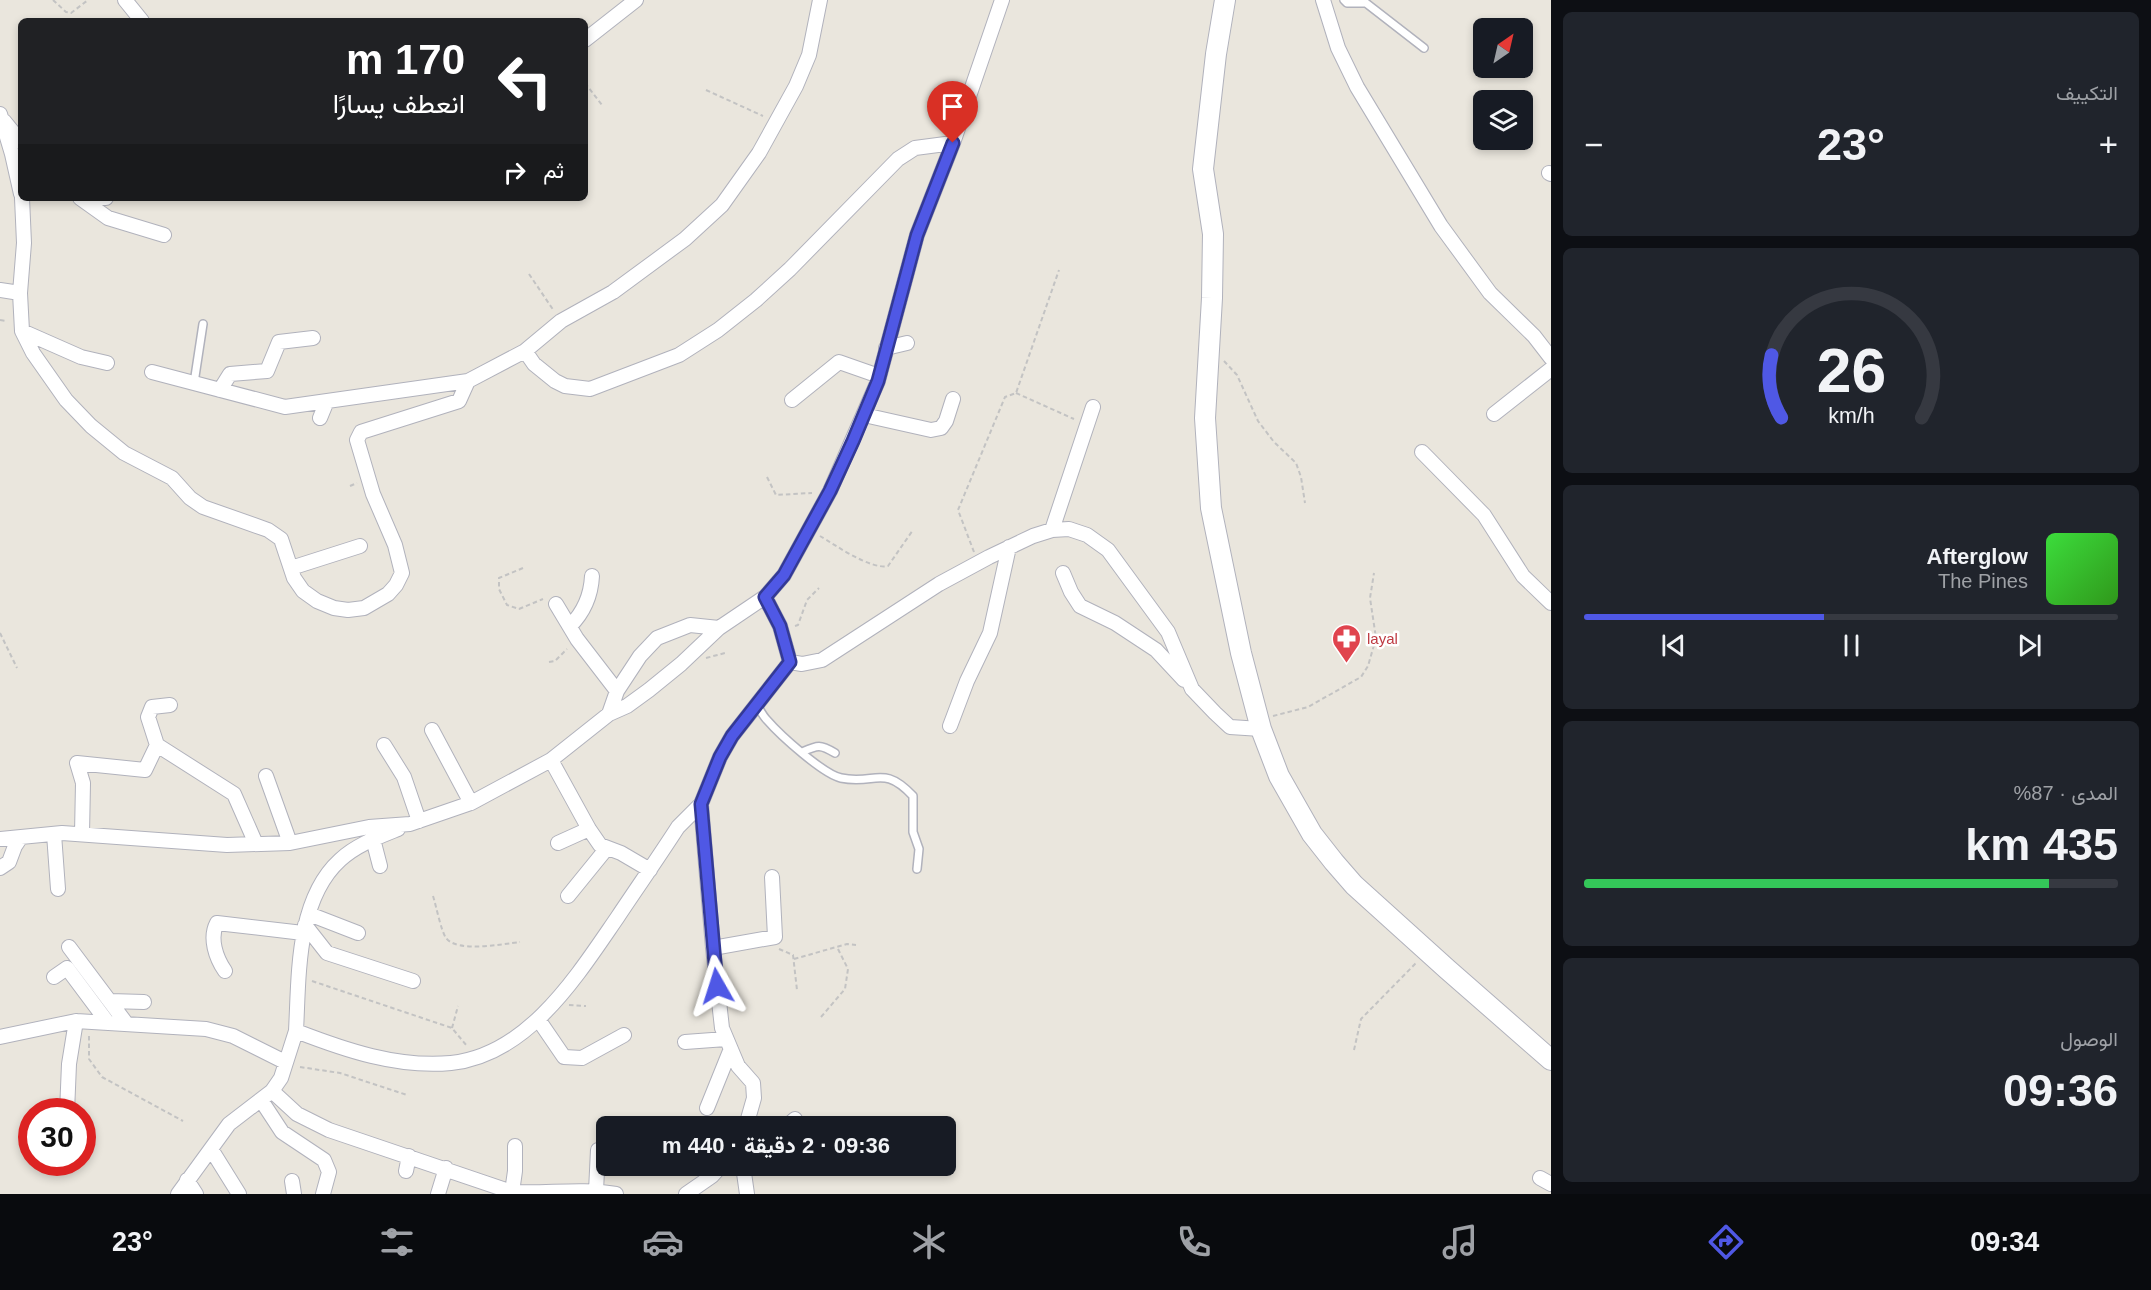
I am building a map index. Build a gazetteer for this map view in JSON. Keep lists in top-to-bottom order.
{
  "places": {
    "pharmacy": ["layal"]
  },
  "north": "top right",
  "page": {
    "tile": [
      "التكييف",
      ["المدى · 87%", "435 km"],
      ["الوصول", "09:36"]
    ],
    "turn": ["170 m", "انعطف يسارًا"],
    "heat": ["−", "23°", "+"],
    "then": "ثم",
    "song": ["Afterglow", "The Pines"],
    "limit": "30",
    "trip": "09:36 · 2 دقيقة · 440 m",
    "tabs": ["09:34", "23°"],
    "gauge": ["26", "km/h"]
  }
}
